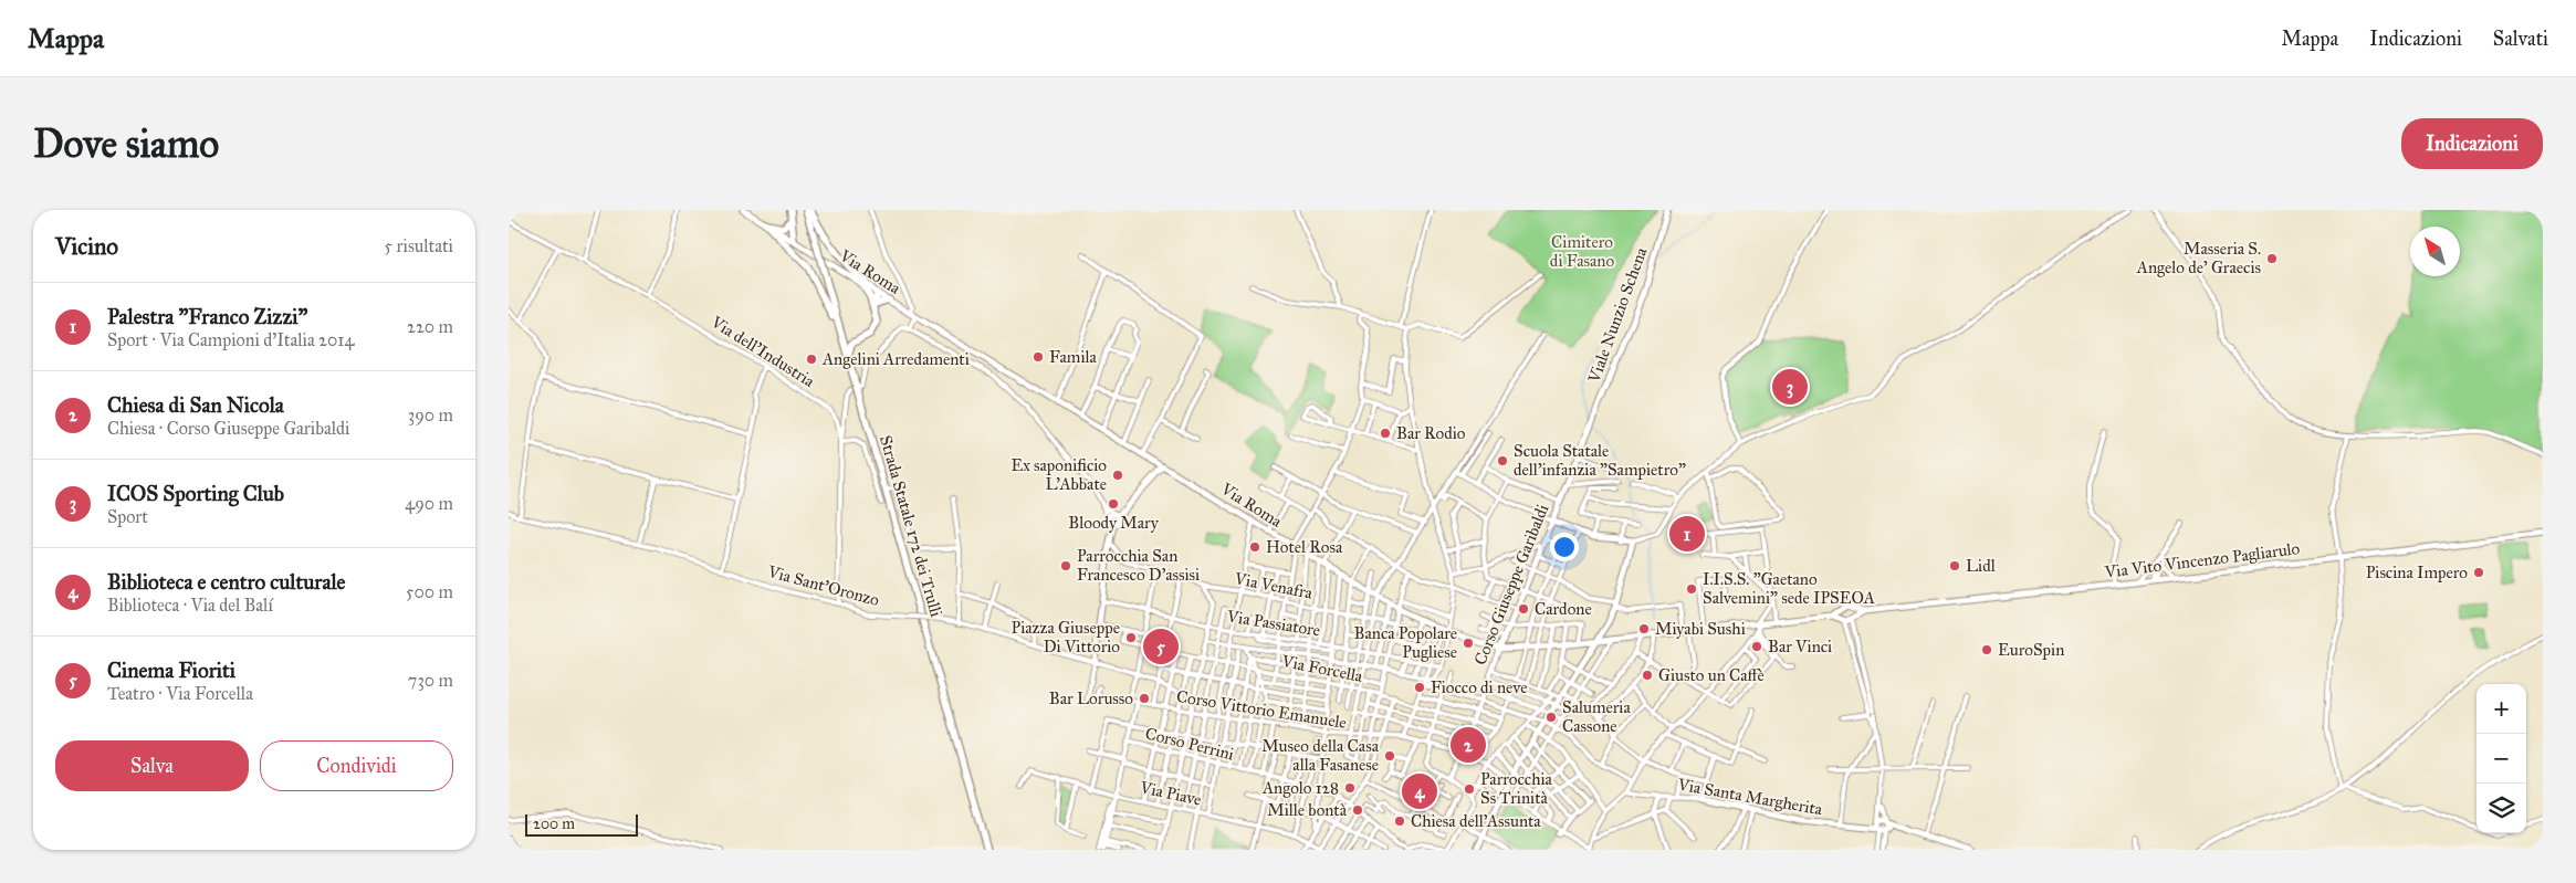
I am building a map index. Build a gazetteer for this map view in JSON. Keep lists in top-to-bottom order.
{
  "streets": {
    "main road": ["Strada Statale 172 dei Trulli"],
    "street": [
      "Via Roma",
      "Viale Nunzio Schena",
      "Via dell'Industria",
      "Via Vito Vincenzo Pagliarulo",
      "Corso Giuseppe Garibaldi",
      "Via Sant'Oronzo",
      "Via Venafra",
      "Via Passiatore",
      "Via Forcella",
      "Corso Vittorio Emanuele",
      "Corso Perrini",
      "Via Piave",
      "Via Santa Margherita"
    ]
  },
  "crossings": [
    ["Via Roma", "Via Vito Vincenzo Pagliarulo"],
    ["Via Roma", "Corso Giuseppe Garibaldi"],
    ["Viale Nunzio Schena", "Corso Giuseppe Garibaldi"],
    ["Corso Giuseppe Garibaldi", "Via Forcella"],
    ["Corso Giuseppe Garibaldi", "Corso Vittorio Emanuele"]
  ],
  "parks": ["Cimitero di Fasano"],
  "places": [
    "Masseria S. Angelo de' Graecis",
    "Famila",
    "Angelini Arredamenti",
    "Bar Rodio",
    "Scuola Statale dell'infanzia \"Sampietro\"",
    "Ex saponificio L'Abbate",
    "Bloody Mary",
    "Hotel Rosa",
    "Parrocchia San Francesco D'assisi",
    "Lidl",
    "Piscina Impero",
    "I.I.S.S. \"Gaetano Salvemini\" sede IPSEOA",
    "Cardone",
    "Miyabi Sushi",
    "Piazza Giuseppe Di Vittorio",
    "Banca Popolare Pugliese",
    "Bar Vinci",
    "EuroSpin",
    "Giusto un Caffè",
    "Fiocco di neve",
    "Bar Lorusso",
    "Salumeria Cassone",
    "Museo della Casa alla Fasanese",
    "Angolo 128",
    "Parrocchia Ss Trinità",
    "Mille bontà",
    "Chiesa dell’Assunta"
  ],
  "scale_bar": "200 m",
  "north": "top left",
  "page": {
    "header": "Mappa",
    "nav": ["Mappa", "Indicazioni", "Salvati"],
    "buttons": [
      "Indicazioni",
      ["Salva", "Condividi"]
    ],
    "title": "Dove siamo",
    "heading": ["Vicino", "5 risultati"],
    "list": [
      {
        "mark": "1",
        "name": "Palestra \"Franco Zizzi\"",
        "note": "Sport · Via Campioni d'Italia 2014",
        "value": "220 m"
      },
      {
        "mark": "2",
        "name": "Chiesa di San Nicola",
        "note": "Chiesa · Corso Giuseppe Garibaldi",
        "value": "390 m"
      },
      {
        "mark": "3",
        "name": "ICOS Sporting Club",
        "note": "Sport",
        "value": "490 m"
      },
      {
        "mark": "4",
        "name": "Biblioteca e centro culturale",
        "note": "Biblioteca · Via del Balí",
        "value": "500 m"
      },
      {
        "mark": "5",
        "name": "Cinema Fioriti",
        "note": "Teatro · Via Forcella",
        "value": "730 m"
      }
    ],
    "pins": [
      "3",
      "1",
      "5",
      "2",
      "4"
    ],
    "map_buttons": ["+", "−"],
    "scale": "200 m"
  }
}
